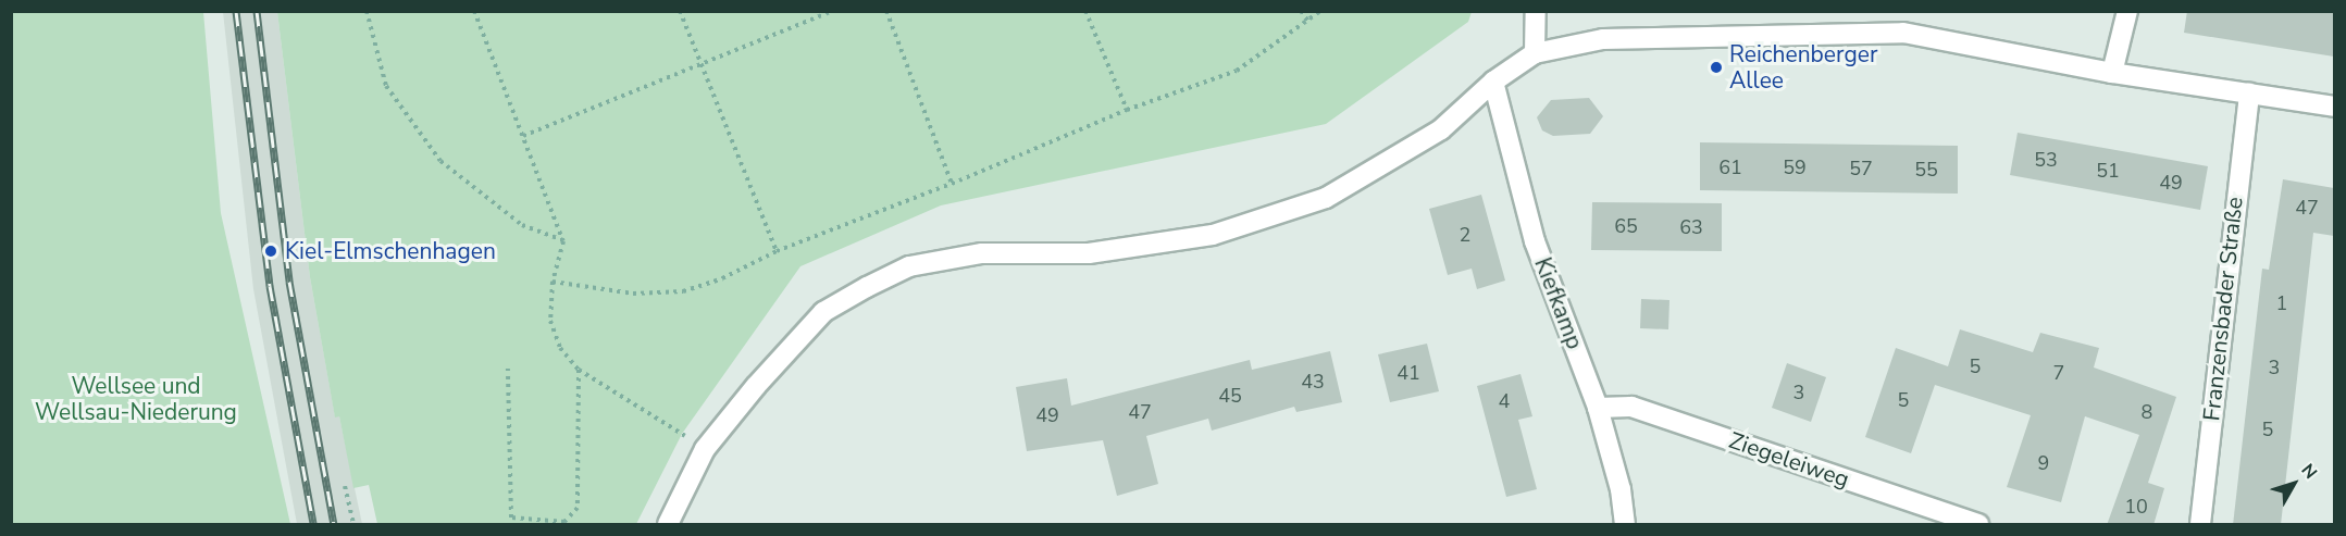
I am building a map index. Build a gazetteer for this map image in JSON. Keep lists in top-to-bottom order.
{
  "streets": {
    "street": ["Kiefkamp", "Franzensbader Straße", "Ziegeleiweg"]
  },
  "crossings": [
    ["Kiefkamp", "Ziegeleiweg"]
  ],
  "parks": ["Wellsee und Wellsau-Niederung"],
  "places": ["Reichenberger Allee", "Kiel-Elmschenhagen"],
  "house_numbers": [
    "53",
    "61",
    "59",
    "57",
    "55",
    "51",
    "49",
    "47",
    "65",
    "63",
    "2",
    "1",
    "5",
    "3",
    "41",
    "7",
    "43",
    "3",
    "45",
    "5",
    "4",
    "47",
    "8",
    "49",
    "5",
    "9",
    "10"
  ],
  "north": "top right"
}
